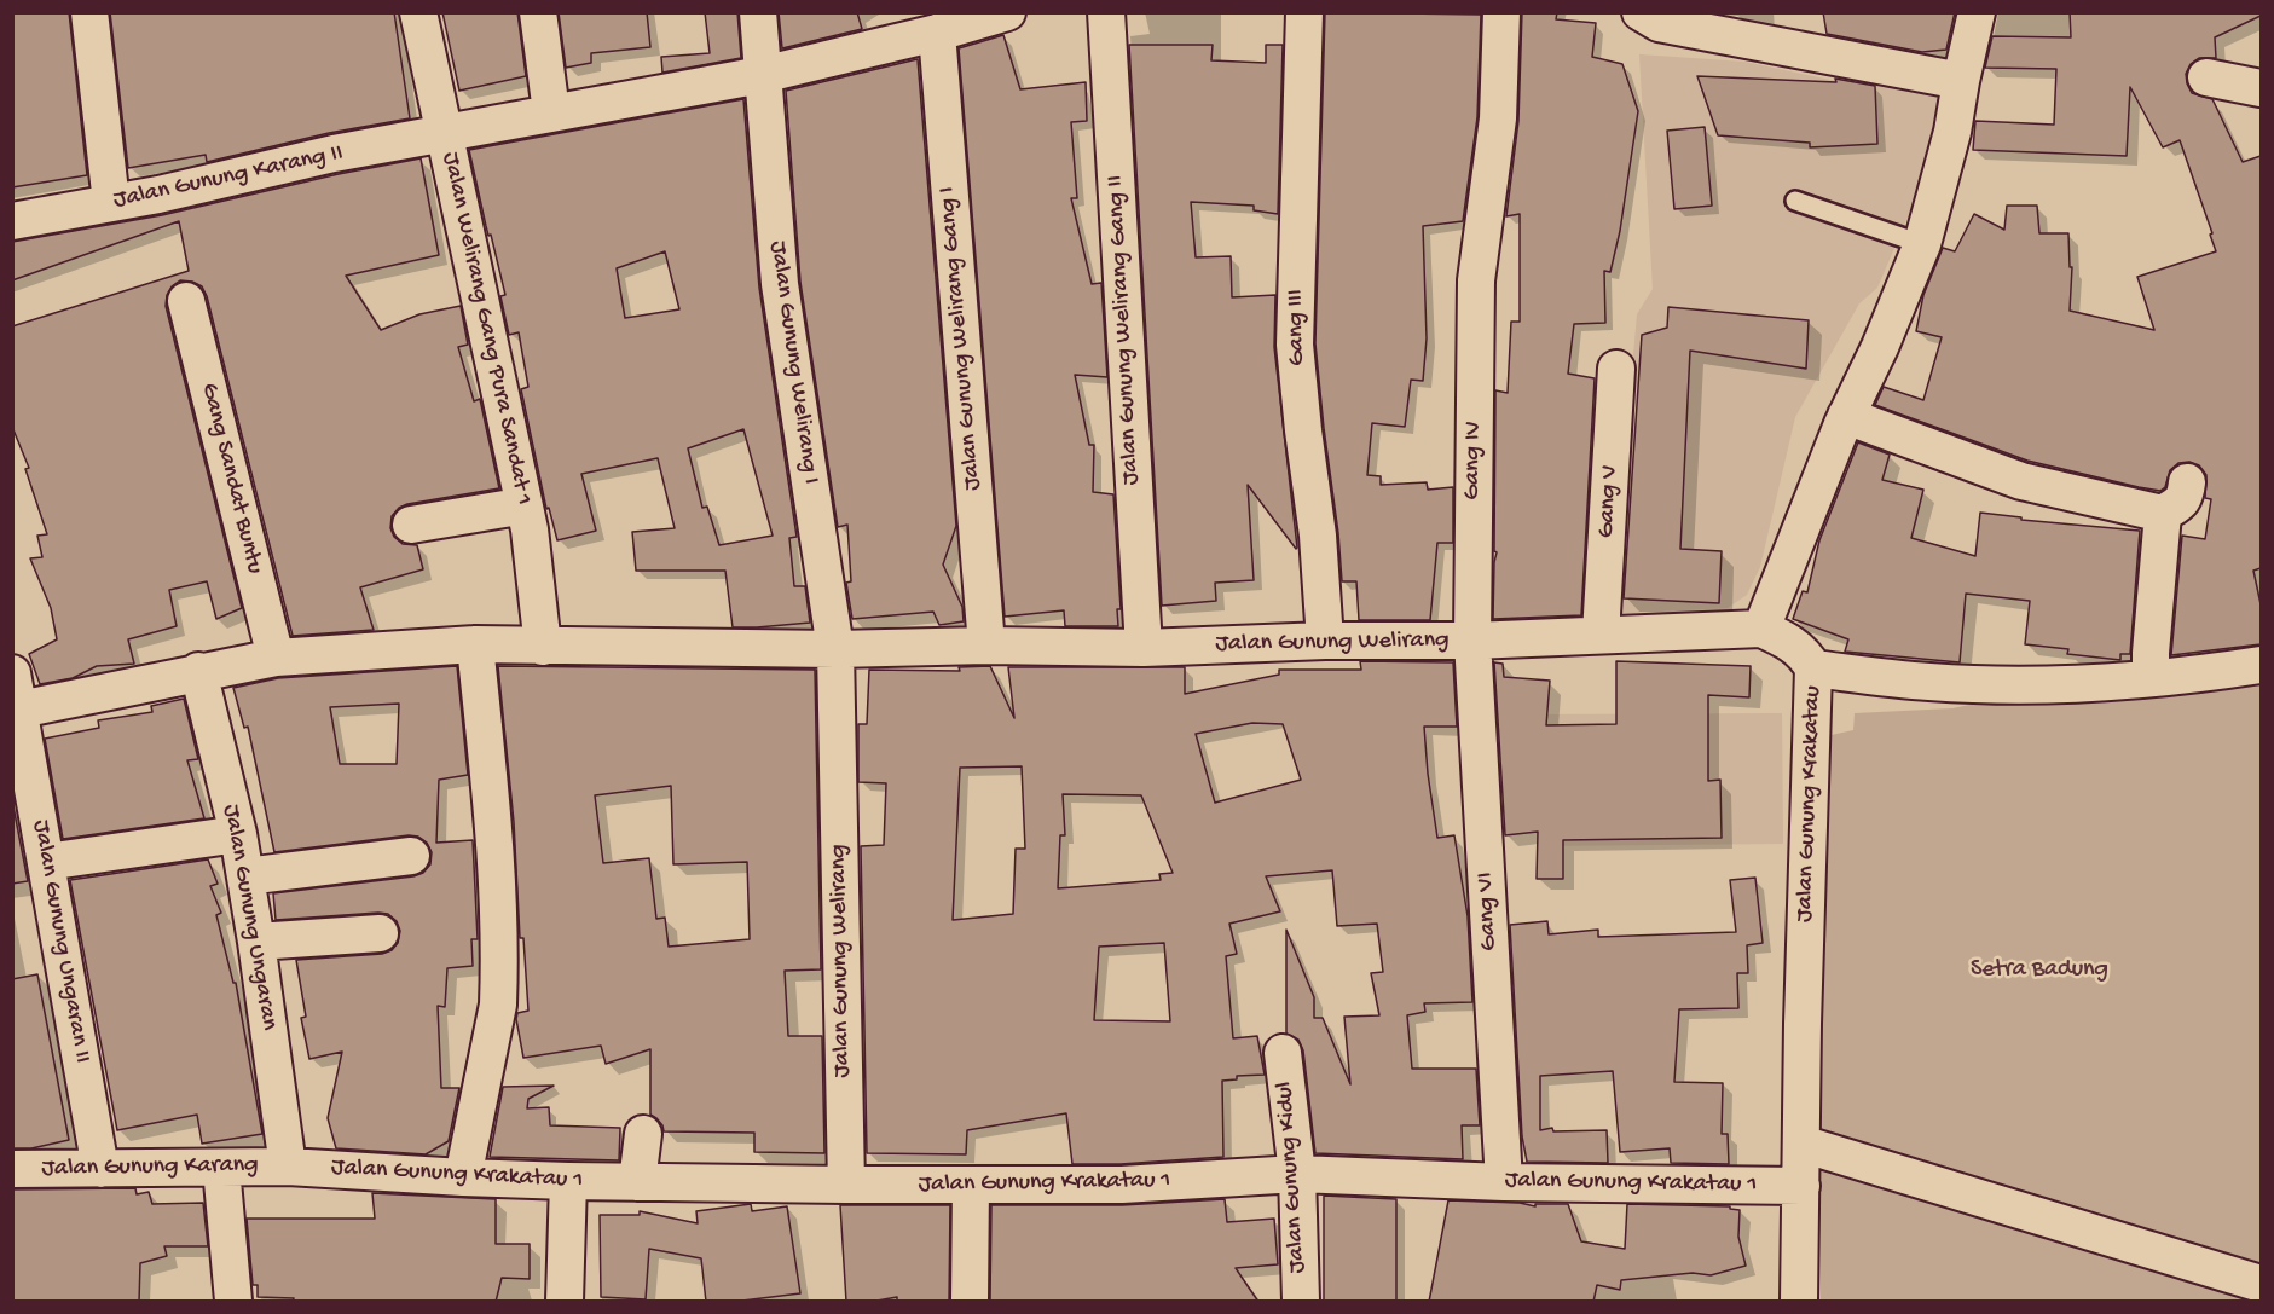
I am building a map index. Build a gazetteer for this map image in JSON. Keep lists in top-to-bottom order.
{
  "streets": {
    "street": [
      "Jalan Gunung Karang II",
      "Gang III",
      "Jalan Welirang Gang Pura Sandat 1",
      "Jalan Gunung Welirang Gang II",
      "Jalan Gunung Welirang Gang I",
      "Jalan Gunung Welirang I",
      "Gang IV",
      "Gang Sandat Buntu",
      "Gang V",
      "Jalan Gunung Welirang",
      "Jalan Gunung Krakatau",
      "Gang VI",
      "Jalan Gunung Ungaran",
      "Jalan Gunung Ungaran II",
      "Jalan Gunung Karang",
      "Jalan Gunung Krakatau 1",
      "Jalan Gunung Kidul"
    ]
  },
  "crossings": [
    ["Jalan Gunung Karang II", "Jalan Welirang Gang Pura Sandat 1"],
    ["Gang III", "Jalan Gunung Welirang"],
    ["Jalan Welirang Gang Pura Sandat 1", "Jalan Gunung Welirang"],
    ["Jalan Gunung Welirang Gang II", "Jalan Gunung Welirang"],
    ["Jalan Gunung Welirang Gang I", "Jalan Gunung Welirang"],
    ["Jalan Gunung Welirang I", "Jalan Gunung Welirang"],
    ["Gang IV", "Jalan Gunung Welirang"],
    ["Gang IV", "Gang VI"],
    ["Gang V", "Jalan Gunung Welirang"],
    ["Jalan Gunung Welirang", "Jalan Gunung Krakatau"],
    ["Jalan Gunung Welirang", "Gang VI"],
    ["Jalan Gunung Welirang", "Jalan Gunung Krakatau 1"],
    ["Jalan Gunung Krakatau", "Jalan Gunung Krakatau 1"],
    ["Gang VI", "Jalan Gunung Krakatau 1"],
    ["Jalan Gunung Ungaran", "Jalan Gunung Karang"],
    ["Jalan Gunung Ungaran", "Jalan Gunung Krakatau 1"],
    ["Jalan Gunung Ungaran II", "Jalan Gunung Karang"],
    ["Jalan Gunung Karang", "Jalan Gunung Krakatau 1"],
    ["Jalan Gunung Krakatau 1", "Jalan Gunung Kidul"]
  ],
  "parks": ["Setra Badung"]
}
